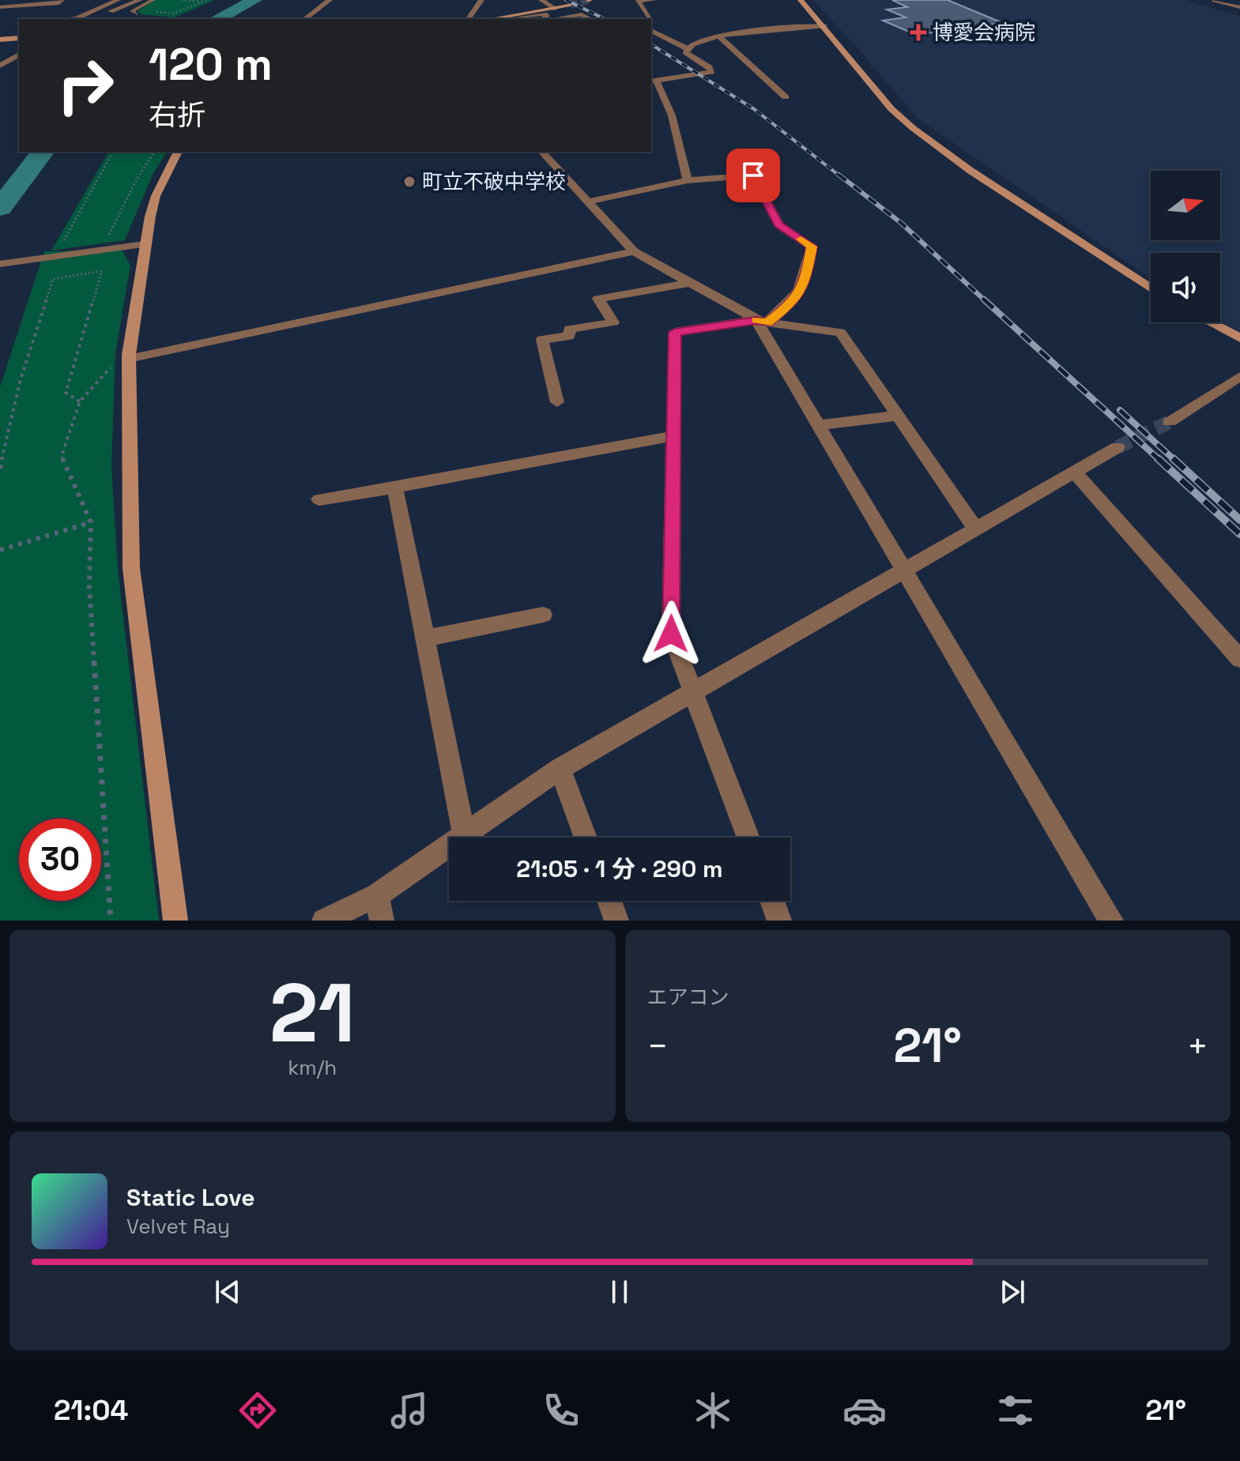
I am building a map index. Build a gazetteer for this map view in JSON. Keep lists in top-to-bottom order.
{
  "places": {
    "health": ["博愛会病院"],
    "other": ["町立不破中学校"]
  },
  "north": "right",
  "page": {
    "turn": ["120 m", "右折"],
    "limit": "30",
    "trip": "21:05 · 1 分 · 290 m",
    "tile": [
      ["21", "km/h"],
      "エアコン"
    ],
    "heat": ["−", "21°", "+"],
    "song": ["Static Love", "Velvet Ray"],
    "tabs": ["21:04", "21°"]
  }
}
